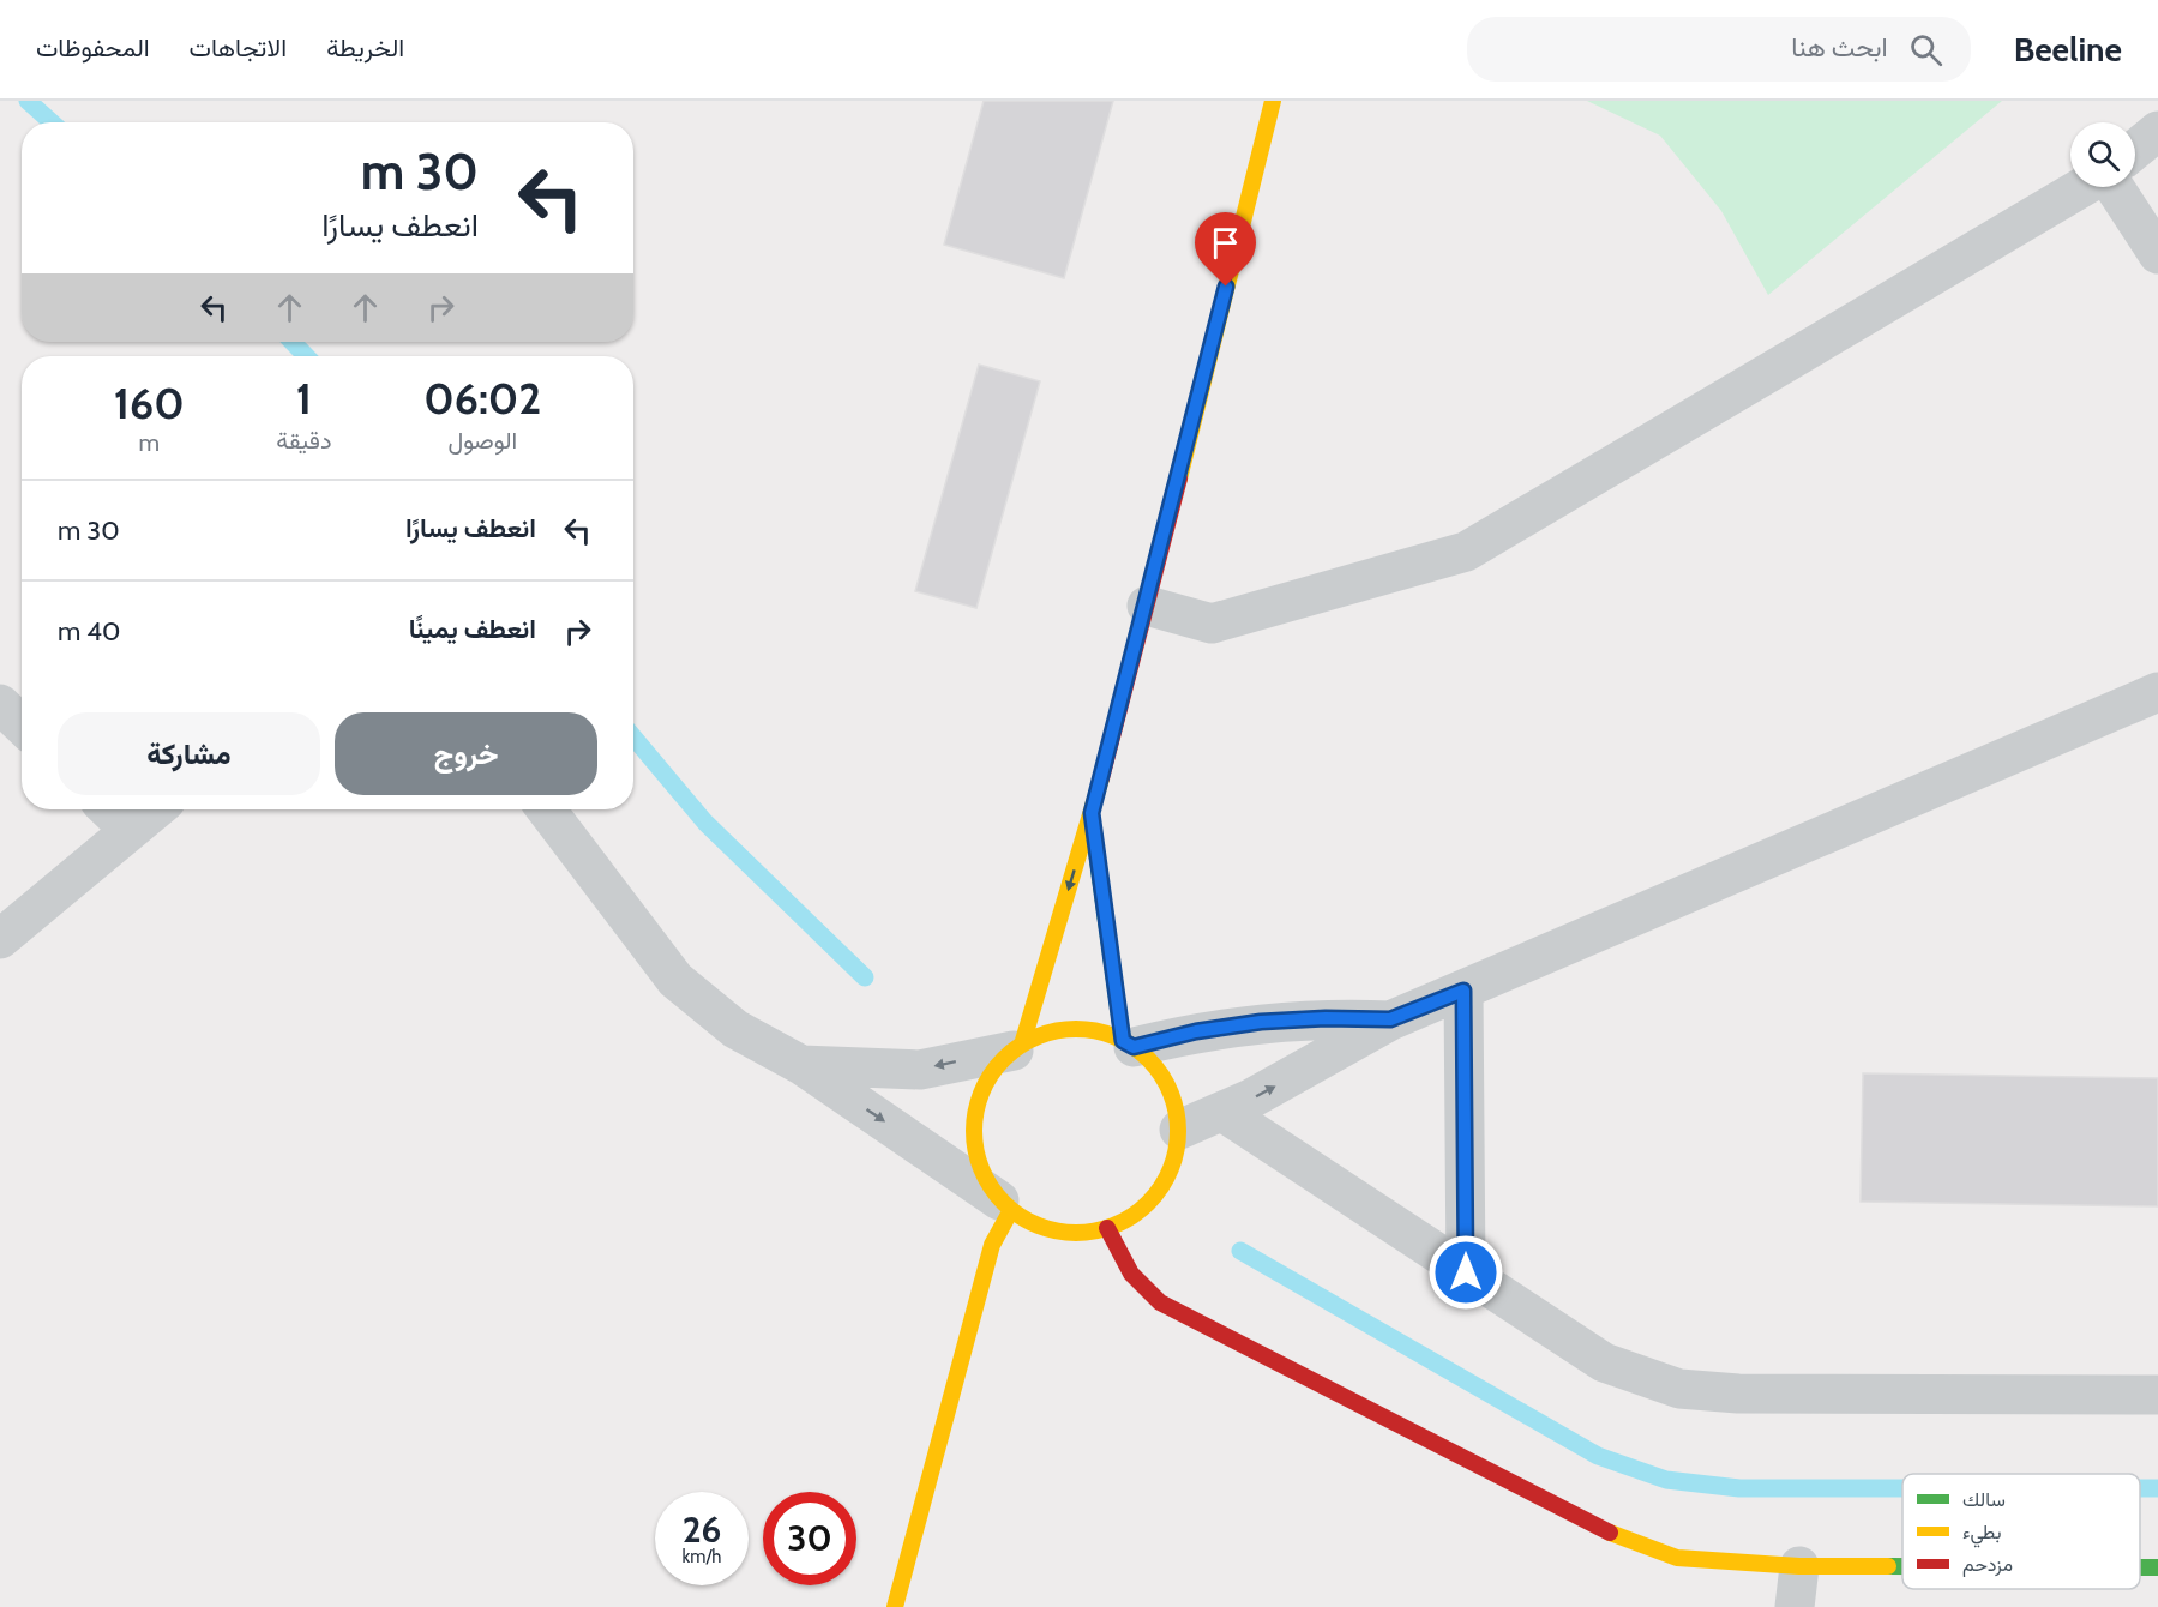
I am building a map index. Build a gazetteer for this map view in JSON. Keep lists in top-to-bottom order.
{
  "legend": ["سالك", "بطيء", "مزدحم"],
  "page": {
    "header": "Beeline",
    "search": "ابحث هنا",
    "nav": ["الخريطة", "الاتجاهات", "المحفوظات"],
    "turn": ["30 m", "انعطف يسارًا"],
    "eta": [
      "06:02",
      "الوصول",
      "1",
      "دقيقة",
      "160",
      "m"
    ],
    "list": [
      {
        "name": "انعطف يسارًا",
        "value": "30 m"
      },
      {
        "name": "انعطف يمينًا",
        "value": "40 m"
      }
    ],
    "buttons": ["خروج", "مشاركة"],
    "speed": "26 km/h",
    "limit": "30"
  }
}
